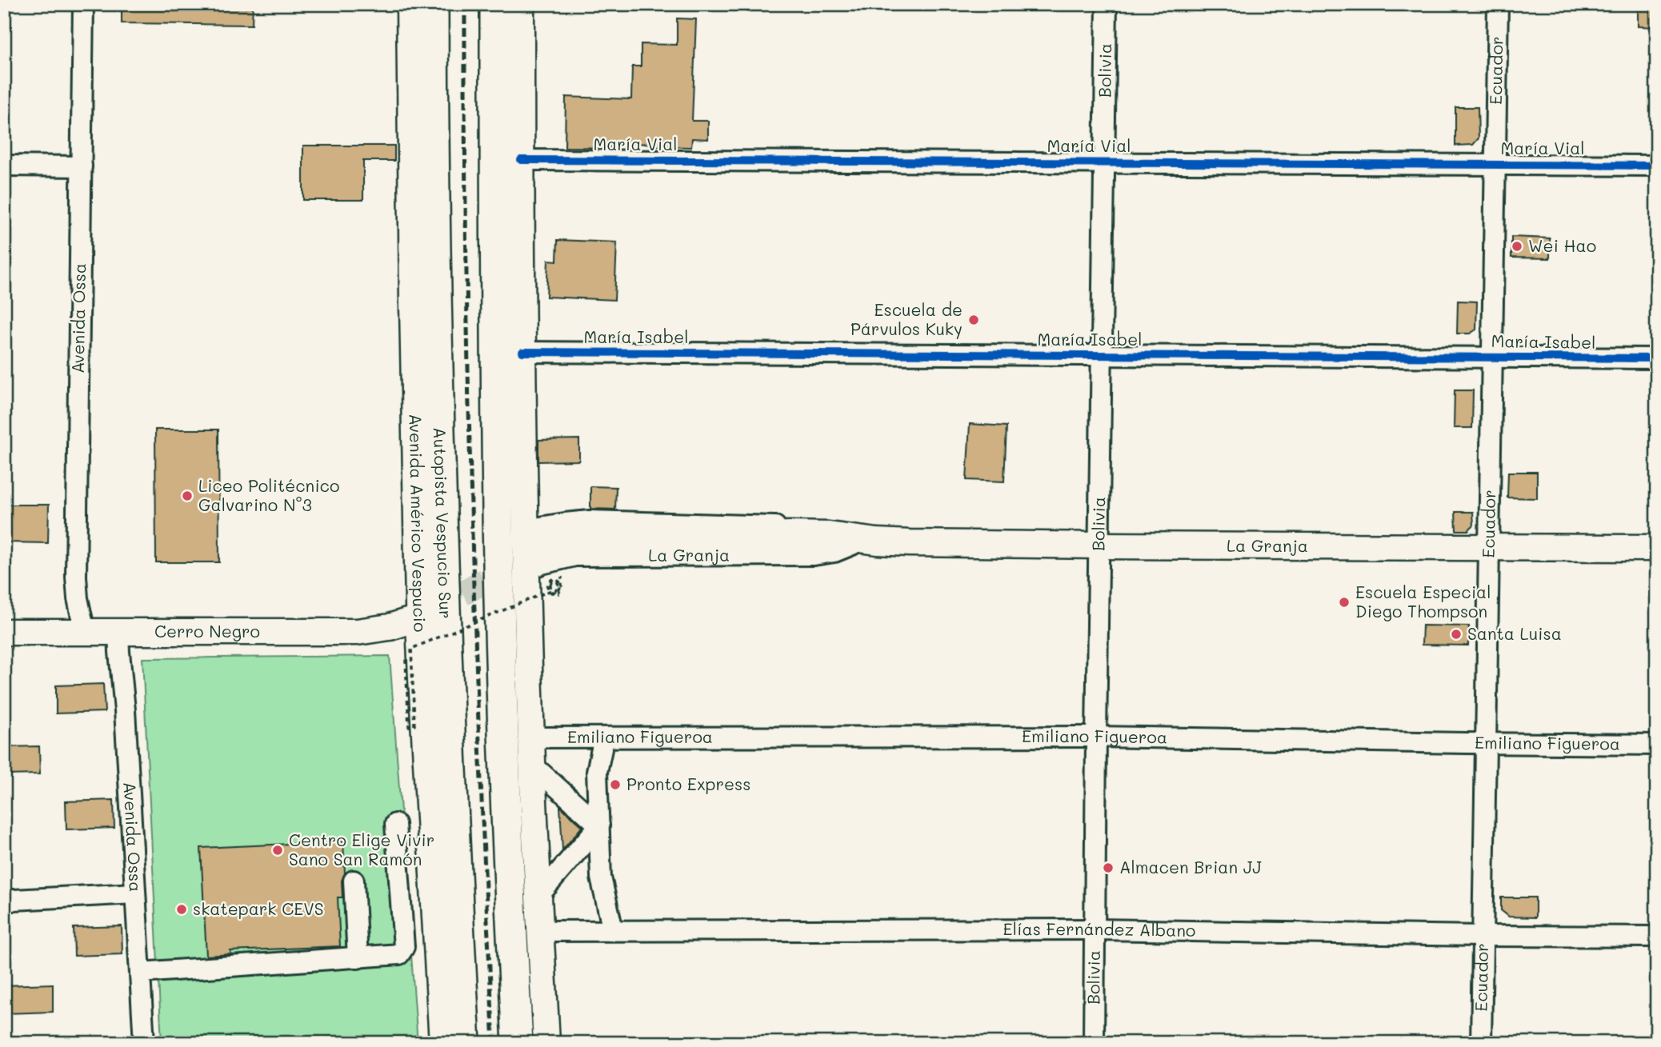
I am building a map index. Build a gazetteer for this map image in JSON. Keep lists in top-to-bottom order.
{
  "streets": {
    "highway": ["Autopista Vespucio Sur"],
    "main road": ["Avenida Américo Vespucio", "La Granja"],
    "street": [
      "Bolivia",
      "Ecuador",
      "María Vial",
      "Avenida Ossa",
      "María Isabel",
      "Emiliano Figueroa",
      "Elías Fernández Albano"
    ]
  },
  "crossings": [
    ["Bolivia", "María Vial"],
    ["Bolivia", "María Isabel"],
    ["Bolivia", "La Granja"],
    ["Bolivia", "Emiliano Figueroa"],
    ["Bolivia", "Elías Fernández Albano"],
    ["Ecuador", "María Vial"],
    ["Ecuador", "María Isabel"],
    ["Ecuador", "La Granja"],
    ["Ecuador", "Emiliano Figueroa"],
    ["Ecuador", "Elías Fernández Albano"]
  ],
  "places": [
    "Wei Hao",
    "Escuela de Párvulos Kuky",
    "Liceo Politécnico Galvarino N°3",
    "Escuela Especial Diego Thompson",
    "Santa Luisa",
    "Pronto Express",
    "Centro Elige Vivir Sano San Ramón",
    "Almacen Brian JJ",
    "skatepark CEVS"
  ]
}
